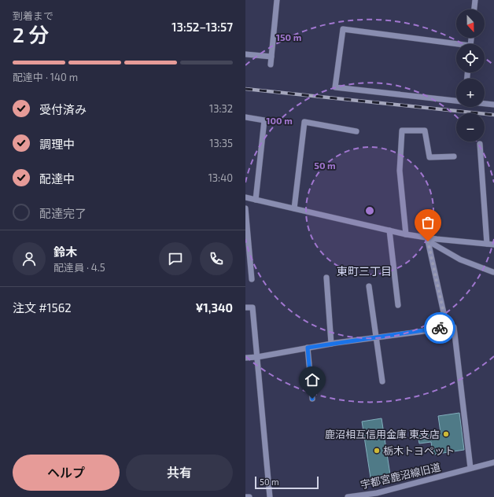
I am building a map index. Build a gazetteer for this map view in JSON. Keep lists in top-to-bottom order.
{
  "streets": {
    "street": ["宇都宮鹿沼線旧道"]
  },
  "districts": ["東町三丁目"],
  "places": ["鹿沼相互信用金庫 東支店", "栃木トヨペット"],
  "scale_bar": "50 m",
  "north": "bottom",
  "page": {
    "heading": ["2 分", "到着まで", "13:52–13:57"],
    "panel": [
      "鈴木",
      "配達員 · 4.5",
      "注文 #1562",
      "¥1,340"
    ],
    "map_buttons": ["+", "−"],
    "bar": "配達中 · 140 m",
    "list": [
      ["受付済み", "13:32"],
      ["調理中", "13:35"],
      ["配達中", "13:40"],
      "配達完了"
    ],
    "buttons": ["ヘルプ", "共有"],
    "scale": "50 m"
  },
  "rings": ["150 m", "100 m", "50 m"]
}
